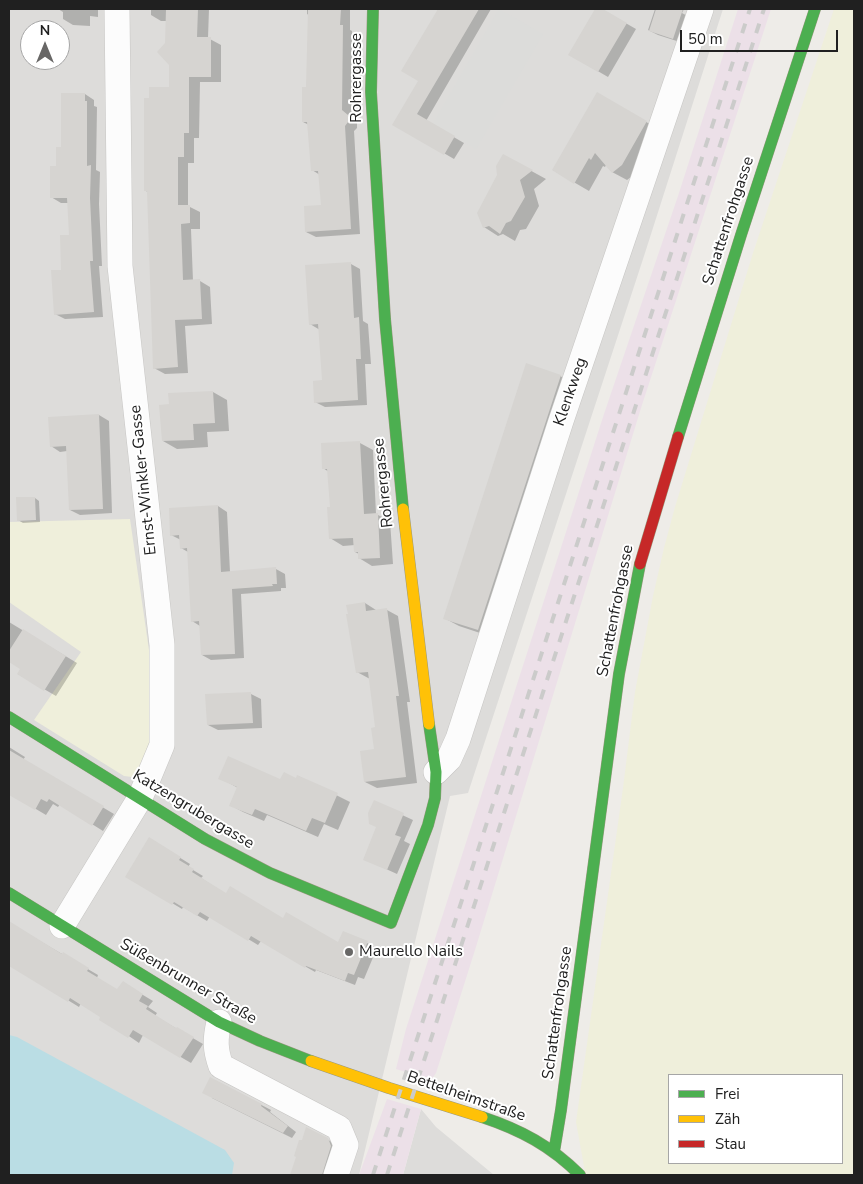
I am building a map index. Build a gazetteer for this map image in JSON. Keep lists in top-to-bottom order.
{
  "streets": {
    "street": [
      "Rohrergasse",
      "Schattenfrohgasse",
      "Klenkweg",
      "Ernst-Winkler-Gasse",
      "Katzengrubergasse",
      "Süßenbrunner Straße",
      "Bettelheimstraße"
    ]
  },
  "crossings": [
    ["Rohrergasse", "Klenkweg"],
    ["Rohrergasse", "Katzengrubergasse"],
    ["Schattenfrohgasse", "Bettelheimstraße"],
    ["Ernst-Winkler-Gasse", "Katzengrubergasse"],
    ["Ernst-Winkler-Gasse", "Süßenbrunner Straße"],
    ["Süßenbrunner Straße", "Bettelheimstraße"]
  ],
  "places": ["Maurello Nails"],
  "legend": ["Frei", "Zäh", "Stau"],
  "scale_bar": "50 m",
  "north": "top"
}
